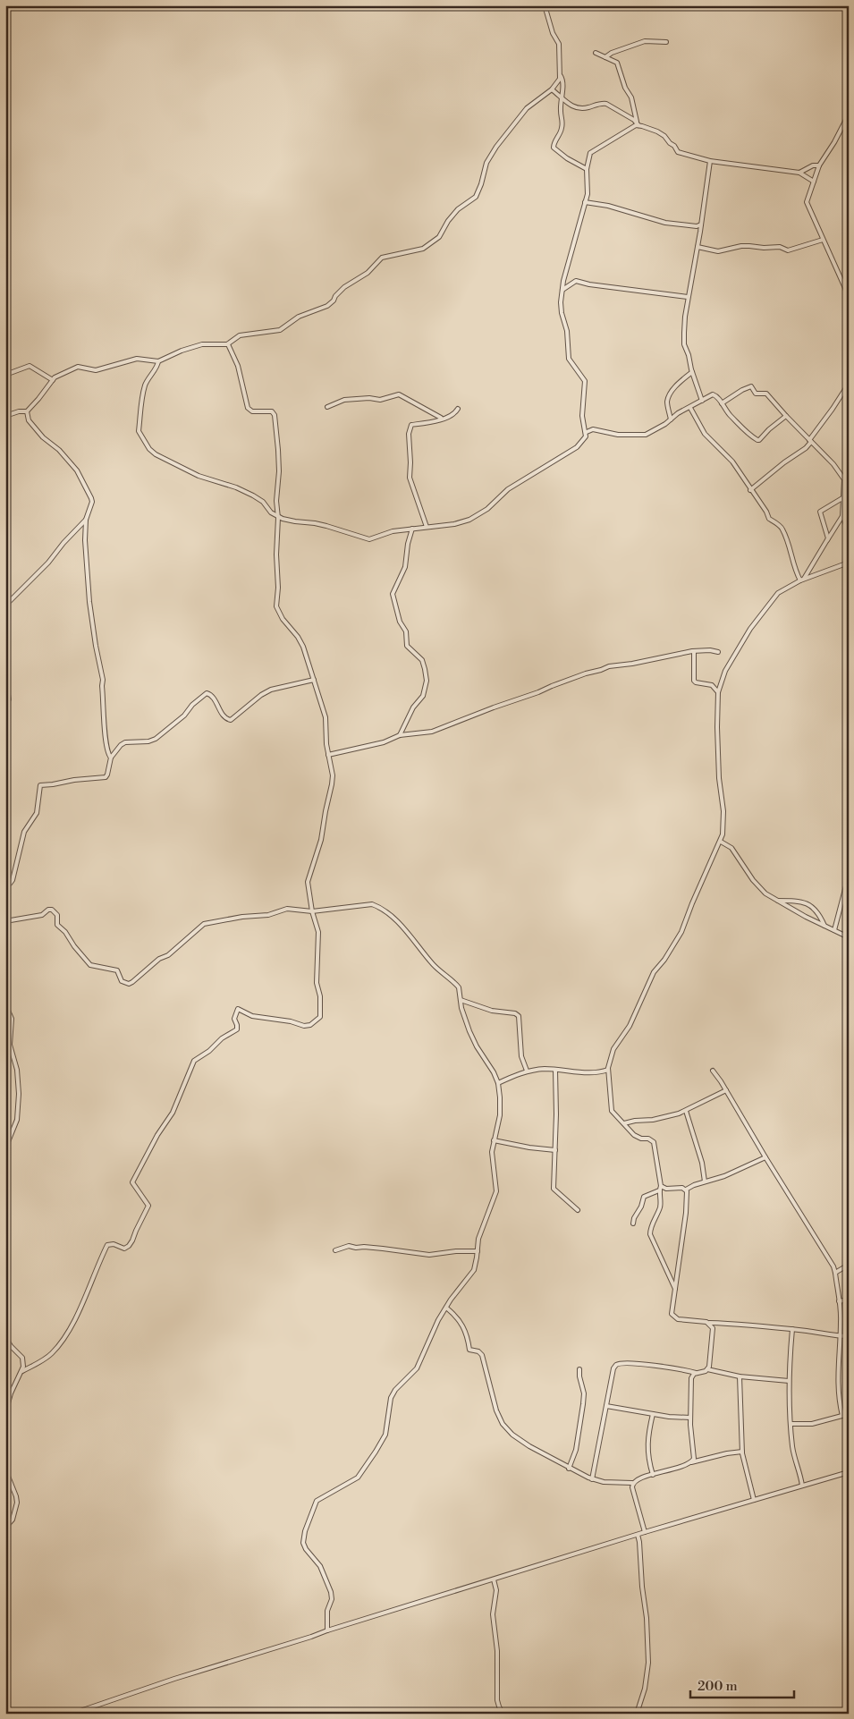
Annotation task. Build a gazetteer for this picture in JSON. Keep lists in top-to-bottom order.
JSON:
{
  "scale_bar": "200 m"
}
